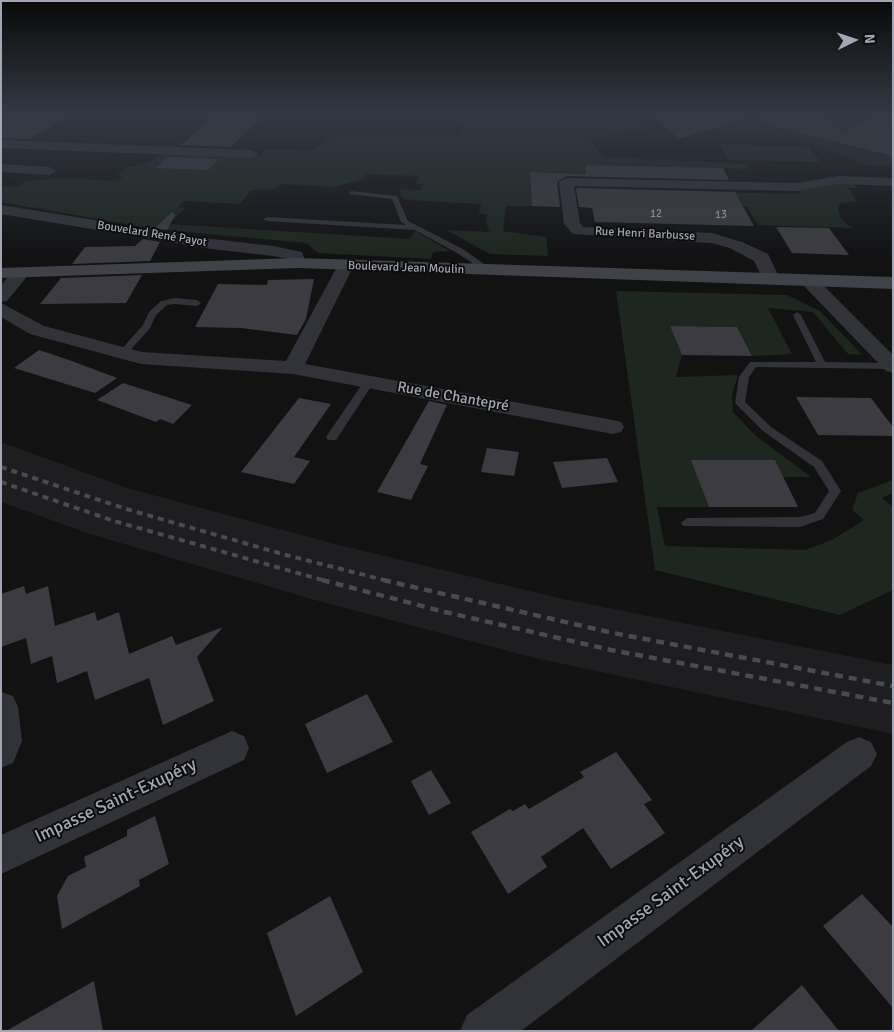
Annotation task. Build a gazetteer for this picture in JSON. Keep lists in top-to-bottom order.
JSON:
{
  "streets": {
    "street": [
      "Bouvelard René Payot",
      "Rue Henri Barbusse",
      "Boulevard Jean Moulin",
      "Rue de Chantepré",
      "Impasse Saint-Exupéry"
    ]
  },
  "crossings": [
    ["Bouvelard René Payot", "Boulevard Jean Moulin"],
    ["Rue Henri Barbusse", "Boulevard Jean Moulin"]
  ],
  "house_numbers": ["12", "13"],
  "north": "right"
}
